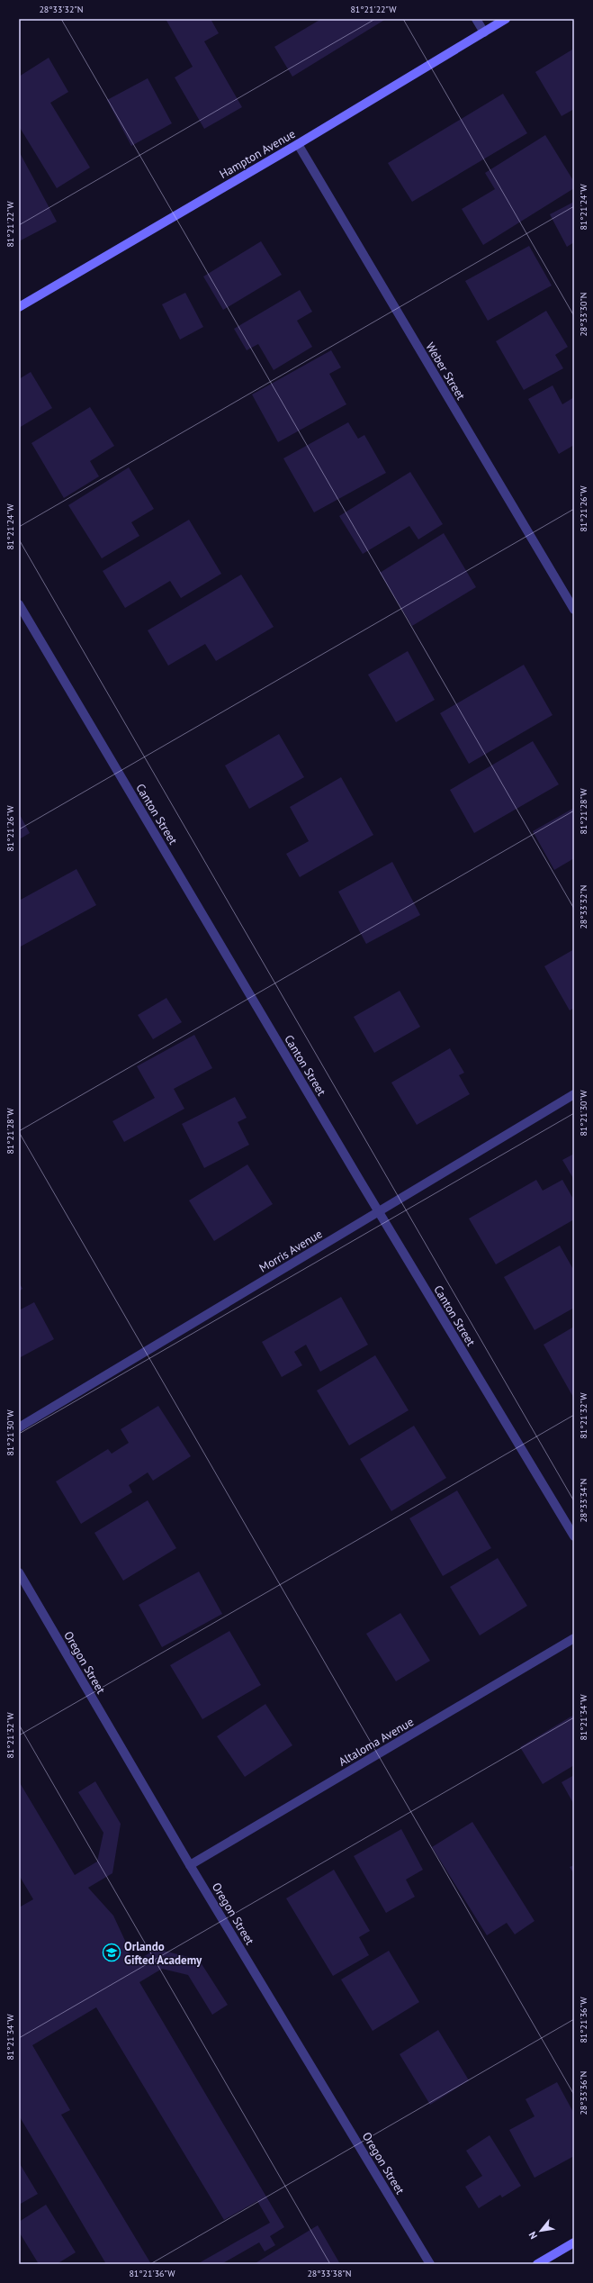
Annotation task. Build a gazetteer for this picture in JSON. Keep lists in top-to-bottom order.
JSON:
{
  "streets": {
    "street": [
      "Hampton Avenue",
      "Weber Street",
      "Canton Street",
      "Morris Avenue",
      "Oregon Street",
      "Altaloma Avenue"
    ]
  },
  "crossings": [
    ["Hampton Avenue", "Weber Street"],
    ["Canton Street", "Morris Avenue"],
    ["Oregon Street", "Altaloma Avenue"]
  ],
  "places": {
    "school or university": ["Orlando Gifted Academy"]
  },
  "north": "bottom left",
  "coordinates": [
    "28°33'32\"N",
    "81°21'22\"W",
    "81°21'24\"W",
    "28°33'30\"N",
    "81°21'26\"W",
    "81°21'28\"W",
    "81°21'30\"W",
    "81°21'32\"W",
    "28°33'34\"N",
    "81°21'34\"W",
    "81°21'36\"W",
    "28°33'36\"N",
    "28°33'38\"N"
  ]
}
